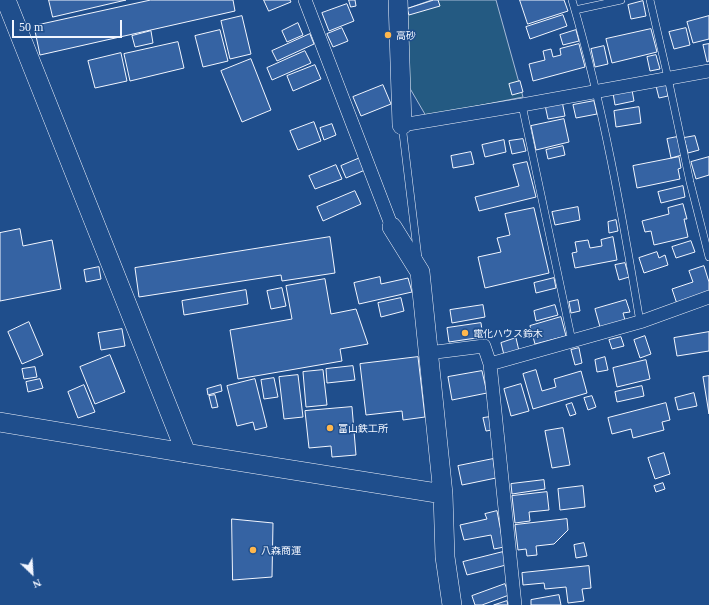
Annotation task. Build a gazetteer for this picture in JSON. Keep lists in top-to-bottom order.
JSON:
{
  "places": [
    "高砂",
    "電化ハウス鈴木",
    "富山鉄工所",
    "八森商運"
  ],
  "scale_bar": "50 m",
  "north": "bottom right"
}
